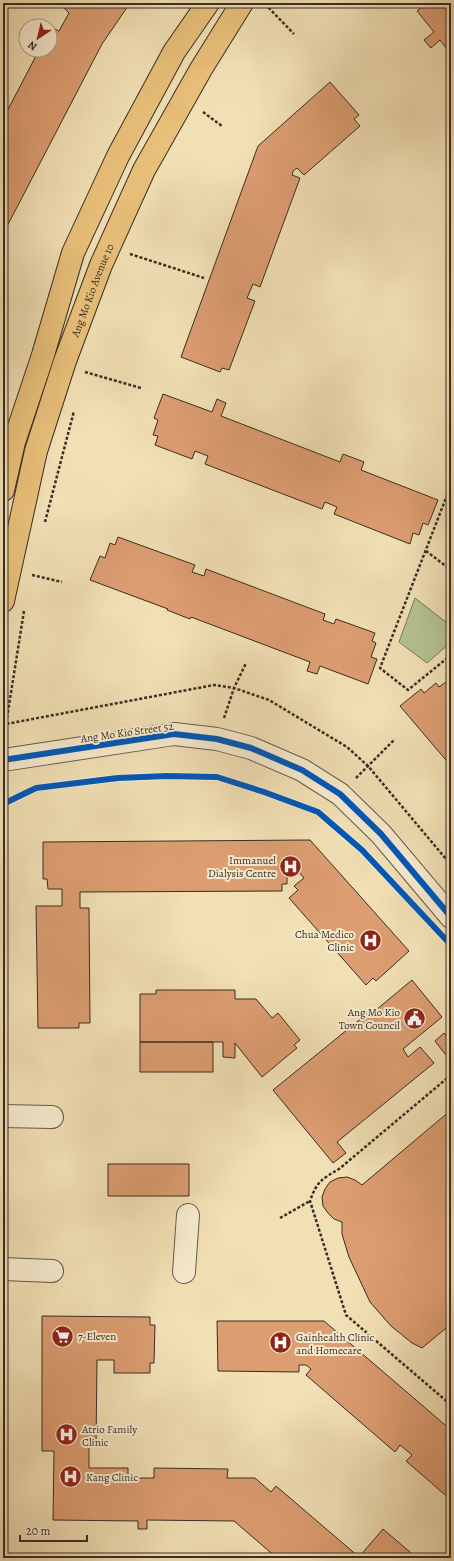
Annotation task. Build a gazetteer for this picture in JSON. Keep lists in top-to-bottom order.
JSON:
{
  "streets": {
    "main road": ["Ang Mo Kio Avenue 10"],
    "street": ["Ang Mo Kio Street 52"]
  },
  "places": {
    "hospital": [
      "Immanuel Dialysis Centre",
      "Chua Medico Clinic",
      "Gainhealth Clinic and Homecare",
      "Atrio Family Clinic",
      "Kang Clinic"
    ],
    "public building": ["Ang Mo Kio Town Council"],
    "supermarket": ["7-Eleven"]
  },
  "scale_bar": "20 m",
  "north": "bottom left"
}
